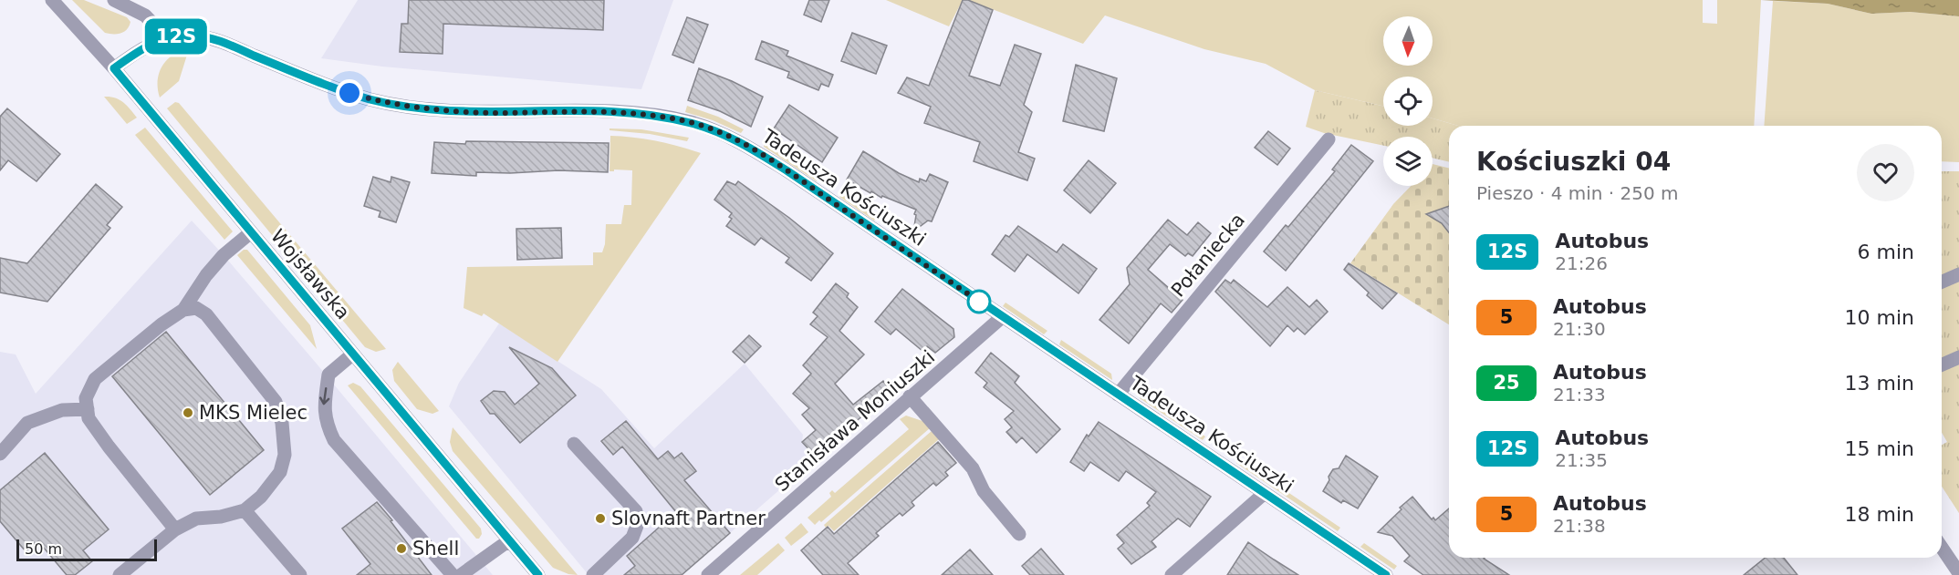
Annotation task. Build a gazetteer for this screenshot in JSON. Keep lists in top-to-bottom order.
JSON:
{
  "streets": {
    "street": [
      "Tadeusza Kościuszki",
      "Połaniecka",
      "Wojsławska",
      "Stanisława Moniuszki"
    ]
  },
  "crossings": [
    ["Tadeusza Kościuszki", "Połaniecka"],
    ["Tadeusza Kościuszki", "Wojsławska"],
    ["Tadeusza Kościuszki", "Stanisława Moniuszki"]
  ],
  "places": ["MKS Mielec", "Slovnaft Partner", "Shell"],
  "lines": ["bus line 12S"],
  "scale_bar": "50 m",
  "north": "bottom",
  "page": {
    "on_map": "12S",
    "heading": ["Kościuszki 04", "Pieszo · 4 min · 250 m"],
    "list": [
      {
        "mark": "12S",
        "name": "Autobus",
        "note": "21:26",
        "value": "6 min"
      },
      {
        "mark": "5",
        "name": "Autobus",
        "note": "21:30",
        "value": "10 min"
      },
      {
        "mark": "25",
        "name": "Autobus",
        "note": "21:33",
        "value": "13 min"
      },
      {
        "mark": "12S",
        "name": "Autobus",
        "note": "21:35",
        "value": "15 min"
      },
      {
        "mark": "5",
        "name": "Autobus",
        "note": "21:38",
        "value": "18 min"
      }
    ],
    "scale": "50 m"
  }
}
